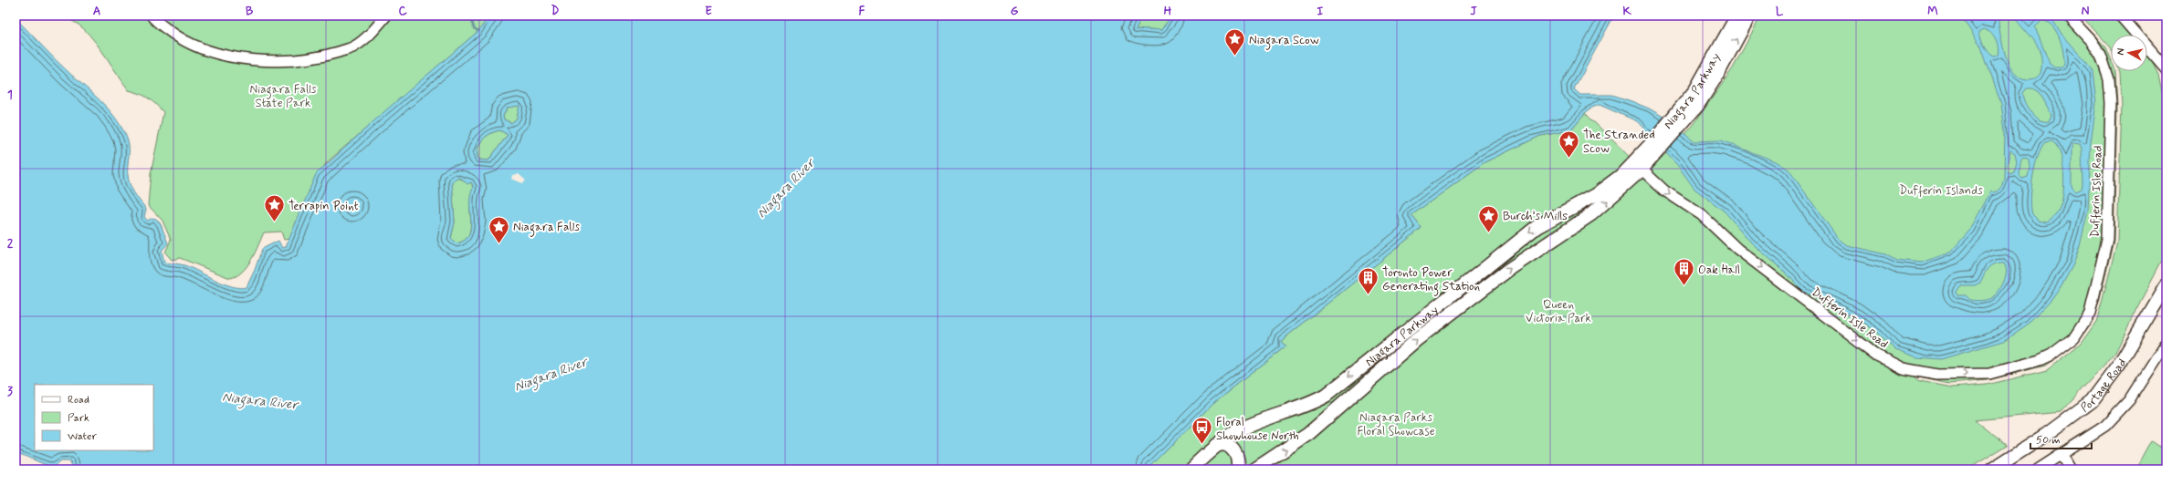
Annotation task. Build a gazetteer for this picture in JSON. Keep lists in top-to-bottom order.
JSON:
{
  "streets": {
    "main road": ["Niagara Parkway", "Portage Road"],
    "street": ["Dufferin Isle Road"]
  },
  "crossings": [
    ["Niagara Parkway", "Dufferin Isle Road"]
  ],
  "water": ["Niagara River"],
  "parks": [
    "Niagara Falls State Park",
    "Dufferin Islands",
    "Queen Victoria Park",
    "Niagara Parks Floral Showcase"
  ],
  "places": {
    "place": [
      "Niagara Scow",
      "The Stranded Scow",
      "Terrapin Point",
      "Burch’s Mills",
      "Niagara Falls"
    ],
    "building": ["Oak Hall", "Toronto Power Generating Station"],
    "bus stop": ["Floral Showhouse North"]
  },
  "legend": ["Road", "Park", "Water"],
  "scale_bar": "50 m",
  "north": "left",
  "grid": {
    "columns": [
      "A",
      "B",
      "C",
      "D",
      "E",
      "F",
      "G",
      "H",
      "I",
      "J",
      "K",
      "L",
      "M",
      "N"
    ],
    "rows": ["1", "2", "3"]
  }
}
